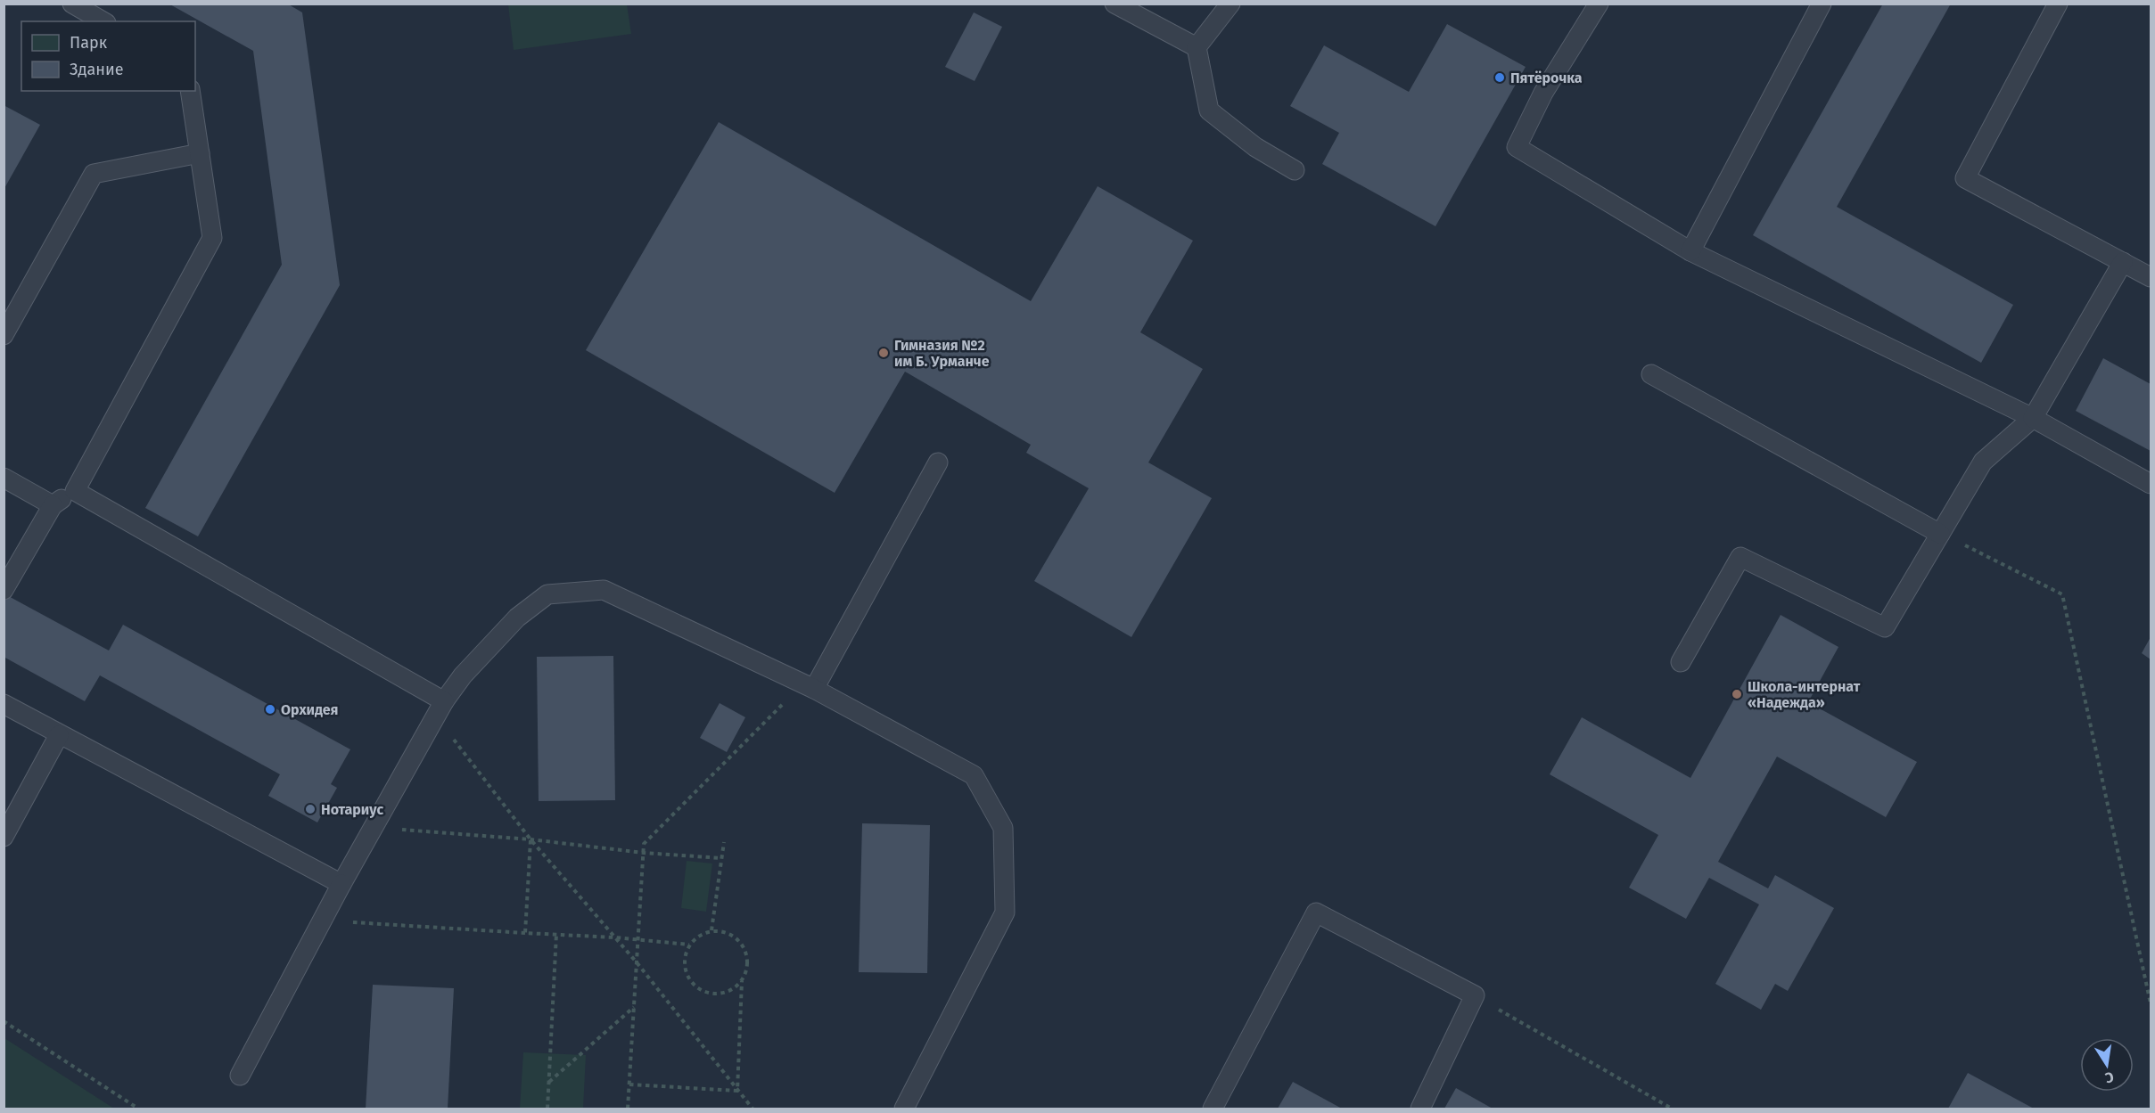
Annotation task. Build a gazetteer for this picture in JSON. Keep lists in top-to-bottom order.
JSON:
{
  "places": [
    "Пятёрочка",
    "Гимназия №2 им Б. Урманче",
    "Школа-интернат «Надежда»",
    "Орхидея",
    "Нотариус"
  ],
  "legend": ["Парк", "Здание"],
  "north": "bottom"
}
